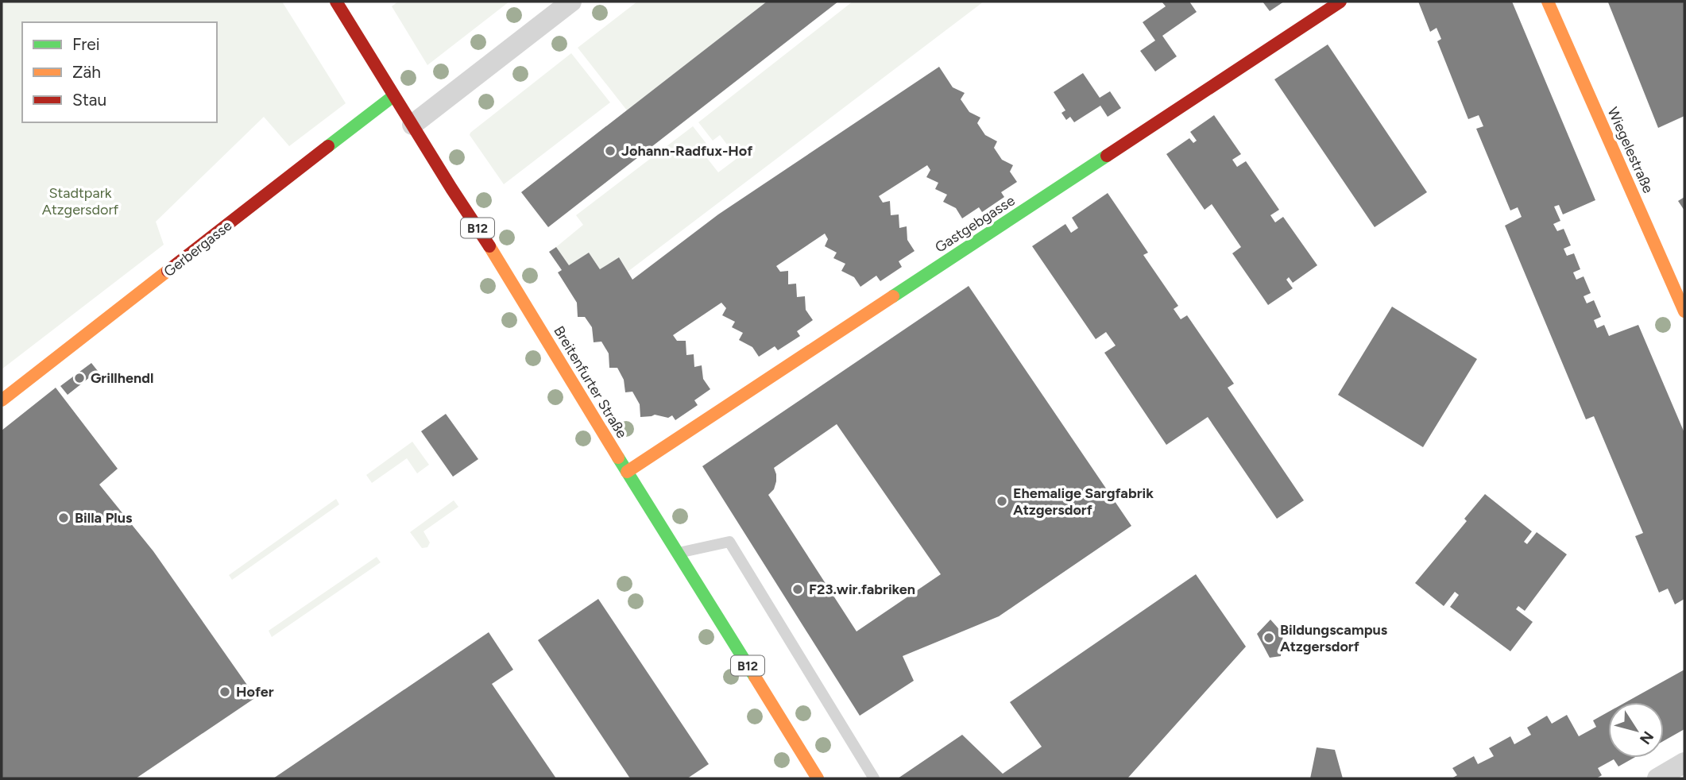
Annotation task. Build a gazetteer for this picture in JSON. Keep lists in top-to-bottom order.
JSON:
{
  "streets": {
    "street": [
      "Wiegelestraße",
      "Gastgebgasse",
      "B12",
      "Gerbergasse",
      "Breitenfurter Straße"
    ]
  },
  "crossings": [
    ["Gastgebgasse", "Breitenfurter Straße"],
    ["Gerbergasse", "Breitenfurter Straße"]
  ],
  "parks": ["Stadtpark Atzgersdorf"],
  "places": [
    "Johann-Radfux-Hof",
    "Grillhendl",
    "Ehemalige Sargfabrik Atzgersdorf",
    "Billa Plus",
    "F23.wir.fabriken",
    "Bildungscampus Atzgersdorf",
    "Hofer"
  ],
  "legend": ["Frei", "Zäh", "Stau"],
  "north": "bottom right"
}
